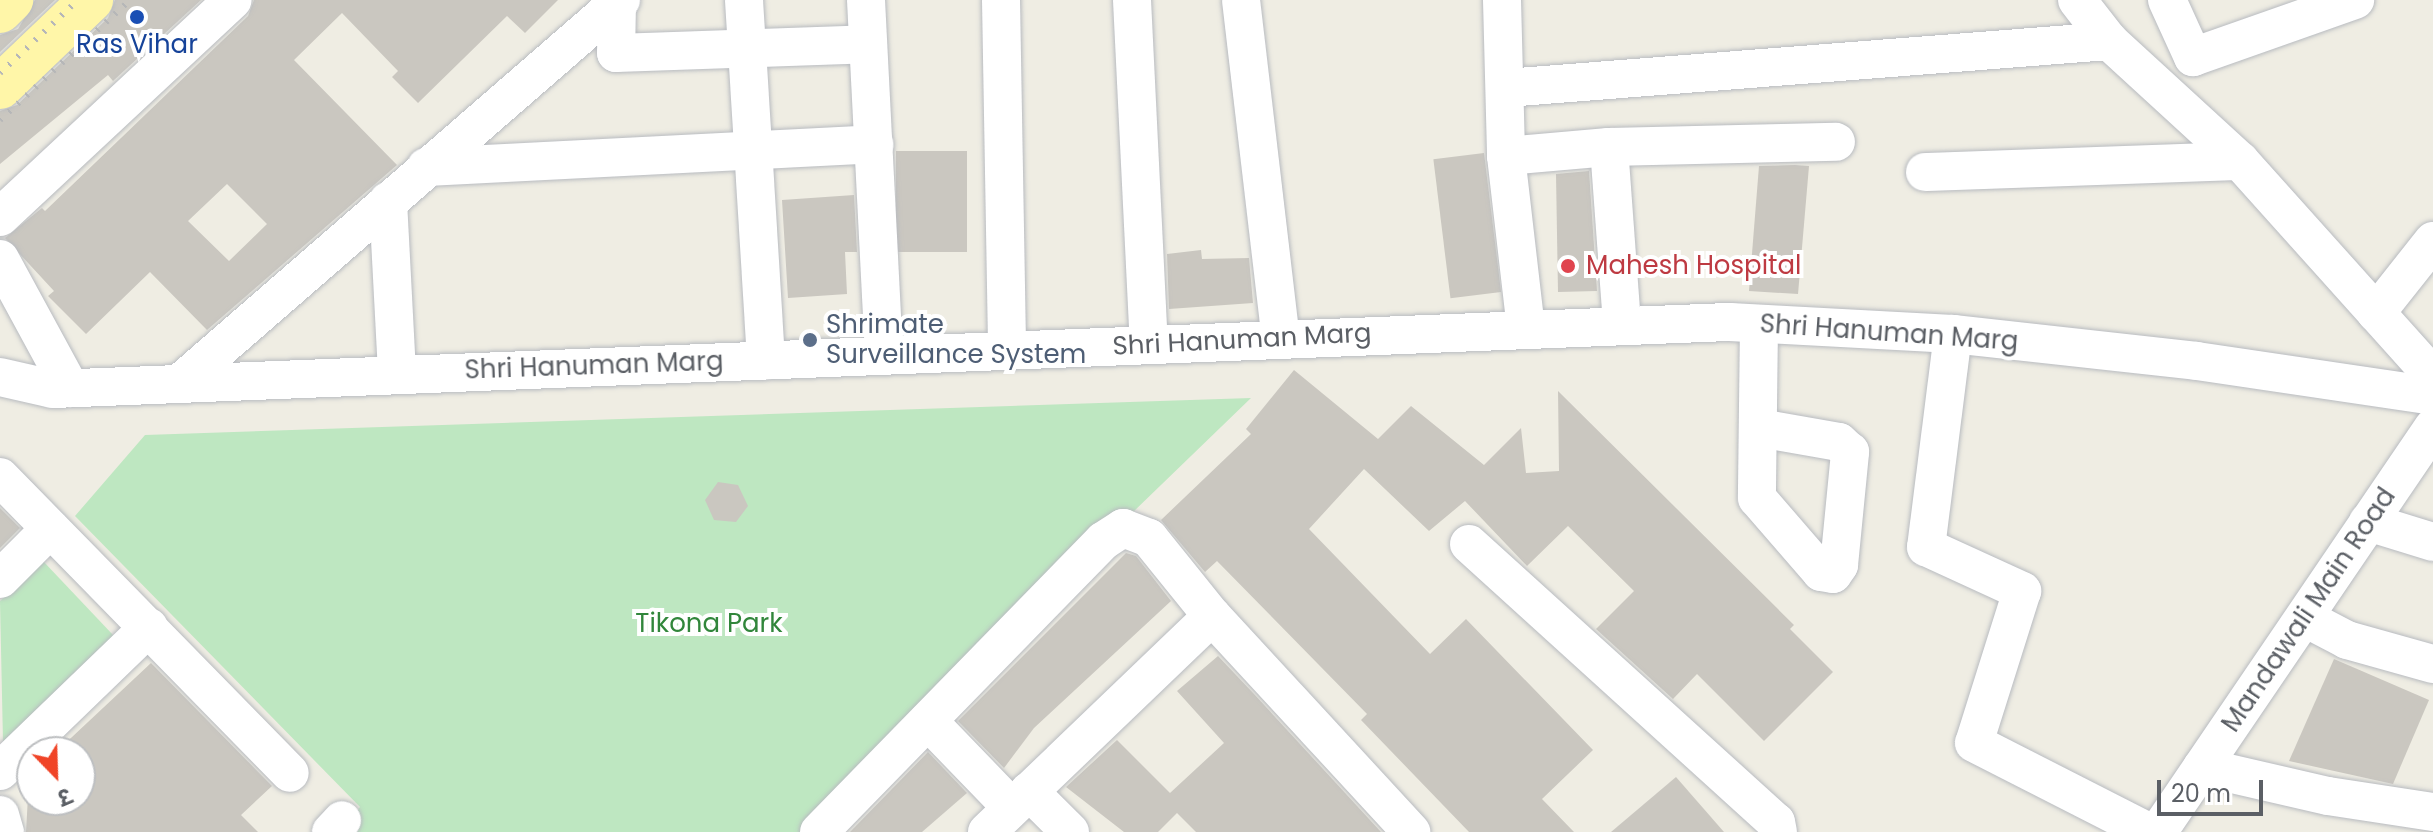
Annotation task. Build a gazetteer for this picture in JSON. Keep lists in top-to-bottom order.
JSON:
{
  "streets": {
    "street": ["Shri Hanuman Marg", "Mandawali Main Road"]
  },
  "parks": ["Tikona Park"],
  "places": ["Ras Vihar", "Mahesh Hospital", "Shrimate Surveillance System"],
  "scale_bar": "20 m",
  "north": "bottom right"
}
